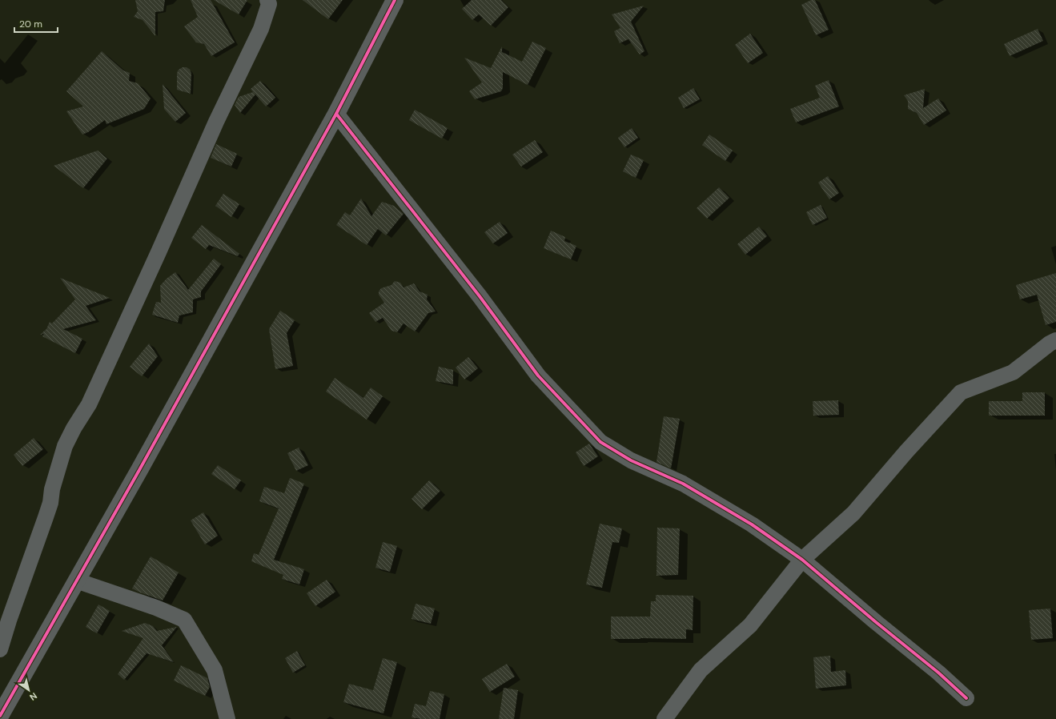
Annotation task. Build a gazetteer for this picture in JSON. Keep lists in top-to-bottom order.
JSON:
{
  "scale_bar": "20 m",
  "north": "bottom right"
}
